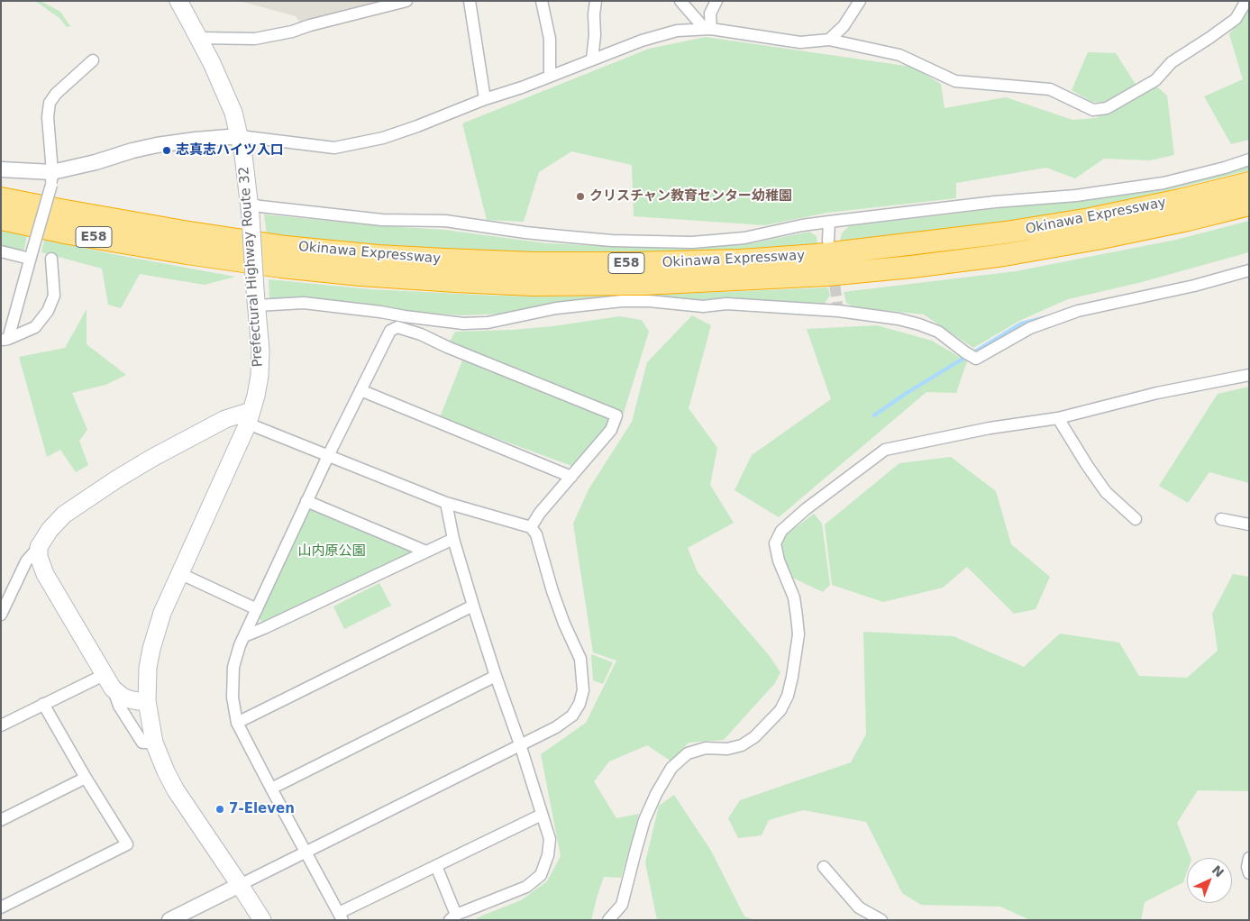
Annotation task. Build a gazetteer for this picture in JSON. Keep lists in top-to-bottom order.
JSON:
{
  "streets": {
    "highway": ["Okinawa Expressway", "E58"],
    "main road": ["Prefectural Highway Route 32"]
  },
  "parks": ["山内原公園"],
  "places": ["志真志ハイツ入口", "クリスチャン教育センター幼稚園", "7-Eleven"],
  "north": "top right"
}
